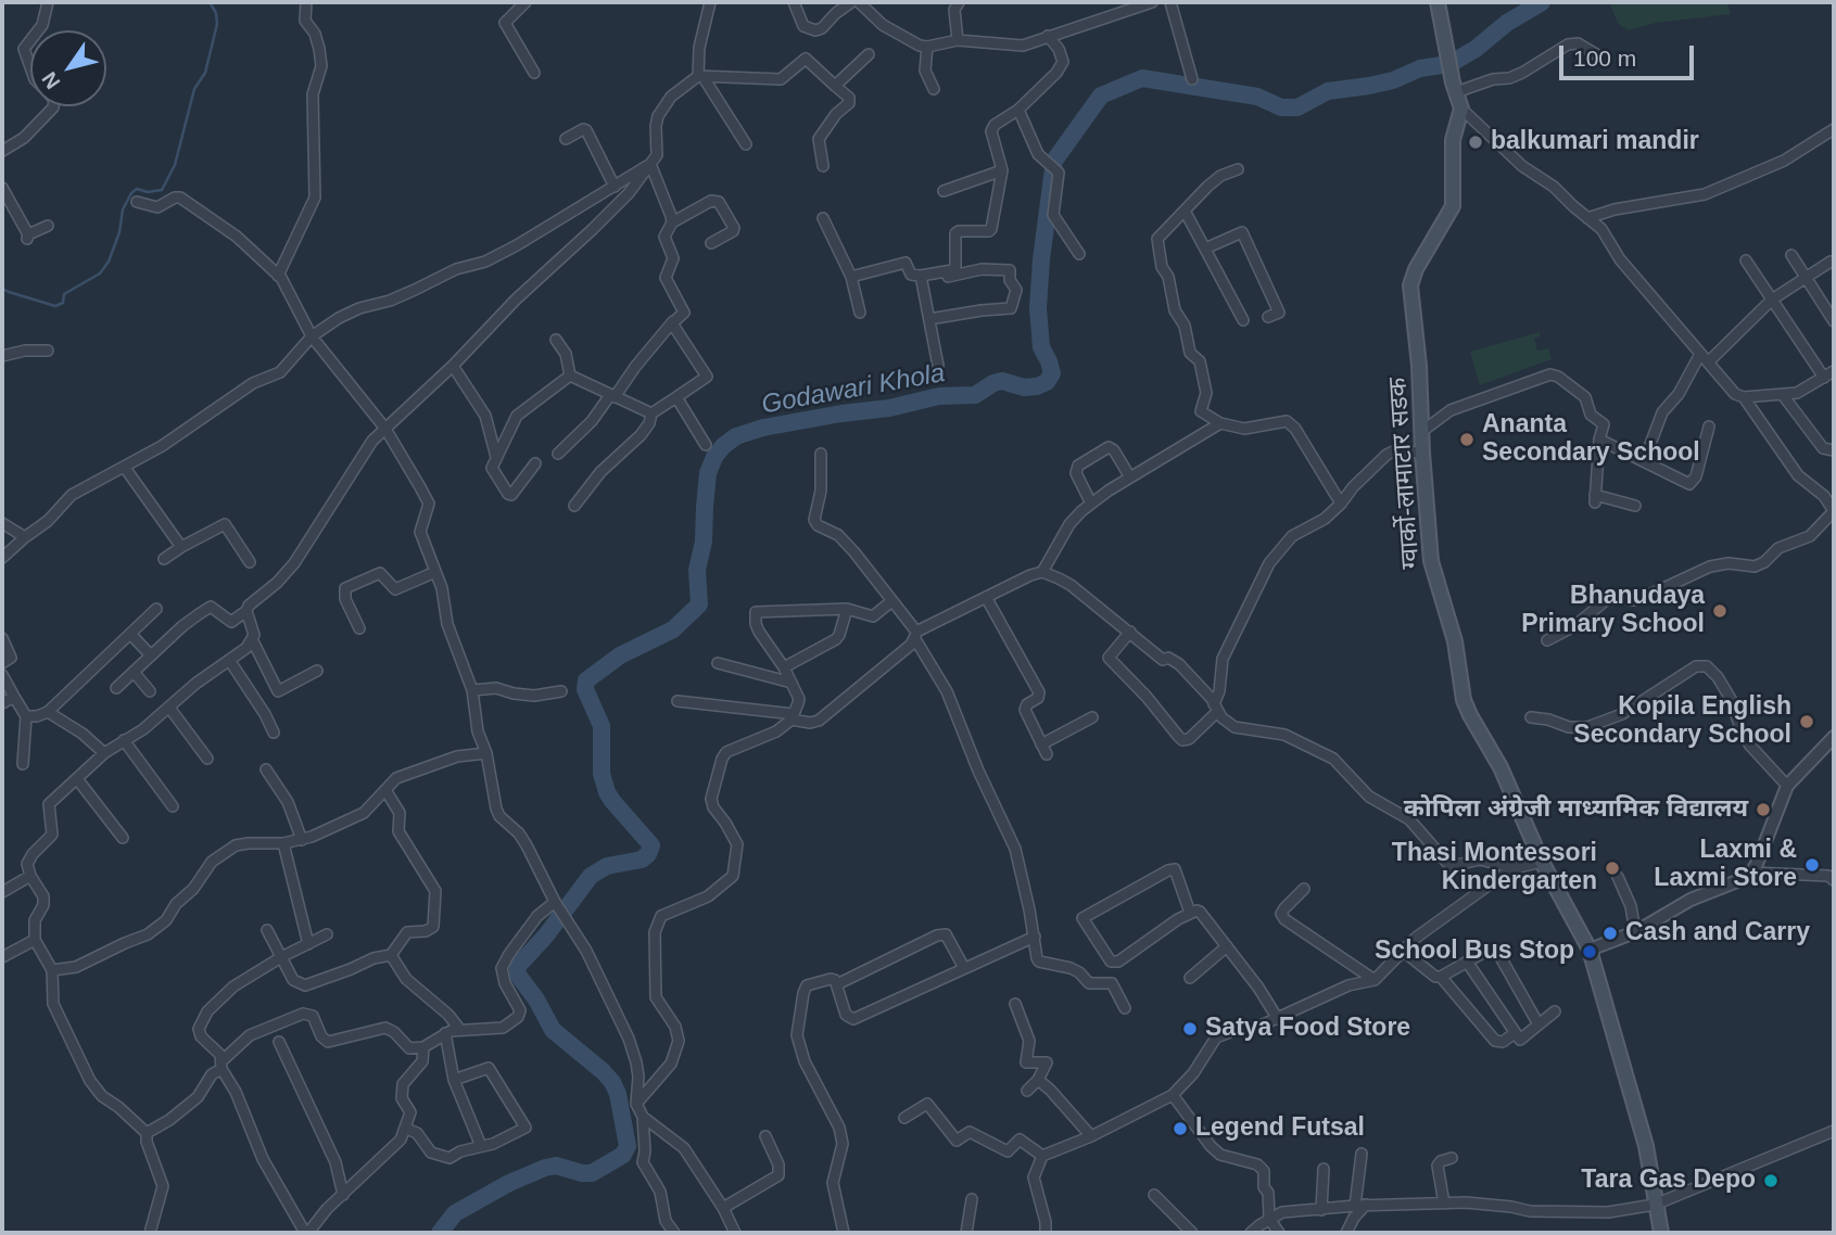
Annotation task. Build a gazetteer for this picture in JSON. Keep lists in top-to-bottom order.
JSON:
{
  "streets": {
    "main road": ["ग्वार्को-लामाटार सडक"]
  },
  "water": ["Godawari Khola"],
  "places": [
    "balkumari mandir",
    "Ananta Secondary School",
    "Bhanudaya Primary School",
    "Kopila English Secondary School",
    "कोपिला अंग्रेजी माध्यामिक विद्यालय",
    "Laxmi & Laxmi Store",
    "Thasi Montessori Kindergarten",
    "Cash and Carry",
    "School Bus Stop",
    "Satya Food Store",
    "Legend Futsal",
    "Tara Gas Depo"
  ],
  "scale_bar": "100 m",
  "north": "bottom left"
}
